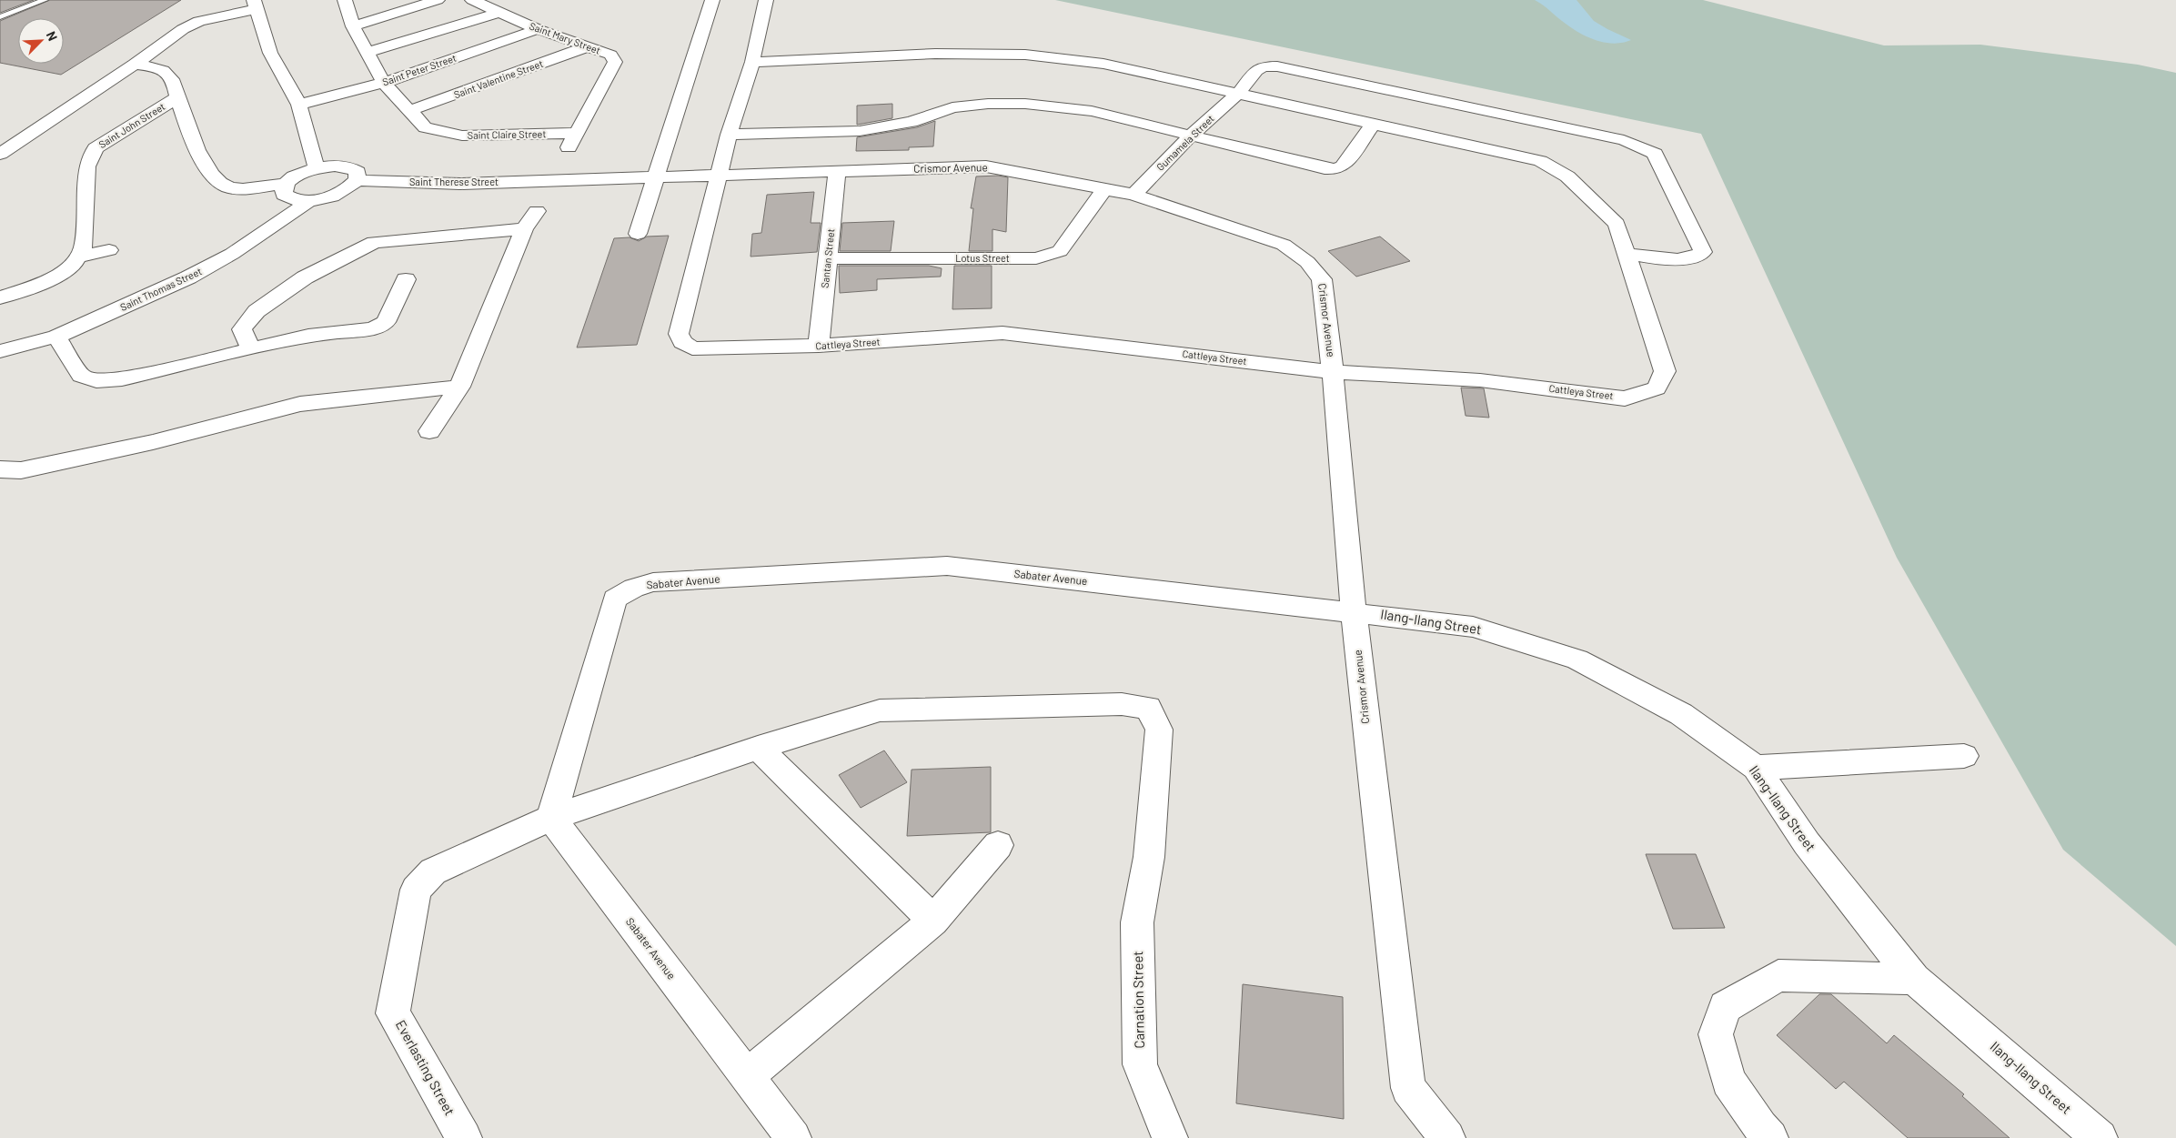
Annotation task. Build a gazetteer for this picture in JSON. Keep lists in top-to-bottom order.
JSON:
{
  "streets": {
    "street": [
      "Saint Mary Street",
      "Saint Peter Street",
      "Saint Valentine Street",
      "Saint John Street",
      "Saint Claire Street",
      "Gumamela Street",
      "Crismor Avenue",
      "Saint Therese Street",
      "Santan Street",
      "Lotus Street",
      "Saint Thomas Street",
      "Cattleya Street",
      "Sabater Avenue",
      "Ilang-Ilang Street",
      "Carnation Street",
      "Everlasting Street"
    ]
  },
  "crossings": [
    ["Saint Mary Street", "Saint Peter Street"],
    ["Saint Mary Street", "Saint Valentine Street"],
    ["Saint Mary Street", "Saint Claire Street"],
    ["Saint Peter Street", "Saint Claire Street"],
    ["Saint Valentine Street", "Saint Claire Street"],
    ["Gumamela Street", "Crismor Avenue"],
    ["Gumamela Street", "Cattleya Street"],
    ["Crismor Avenue", "Saint Therese Street"],
    ["Crismor Avenue", "Santan Street"],
    ["Crismor Avenue", "Lotus Street"],
    ["Crismor Avenue", "Cattleya Street"],
    ["Crismor Avenue", "Sabater Avenue"],
    ["Crismor Avenue", "Ilang-Ilang Street"],
    ["Santan Street", "Lotus Street"],
    ["Santan Street", "Cattleya Street"],
    ["Sabater Avenue", "Ilang-Ilang Street"],
    ["Sabater Avenue", "Everlasting Street"]
  ],
  "north": "top right"
}
